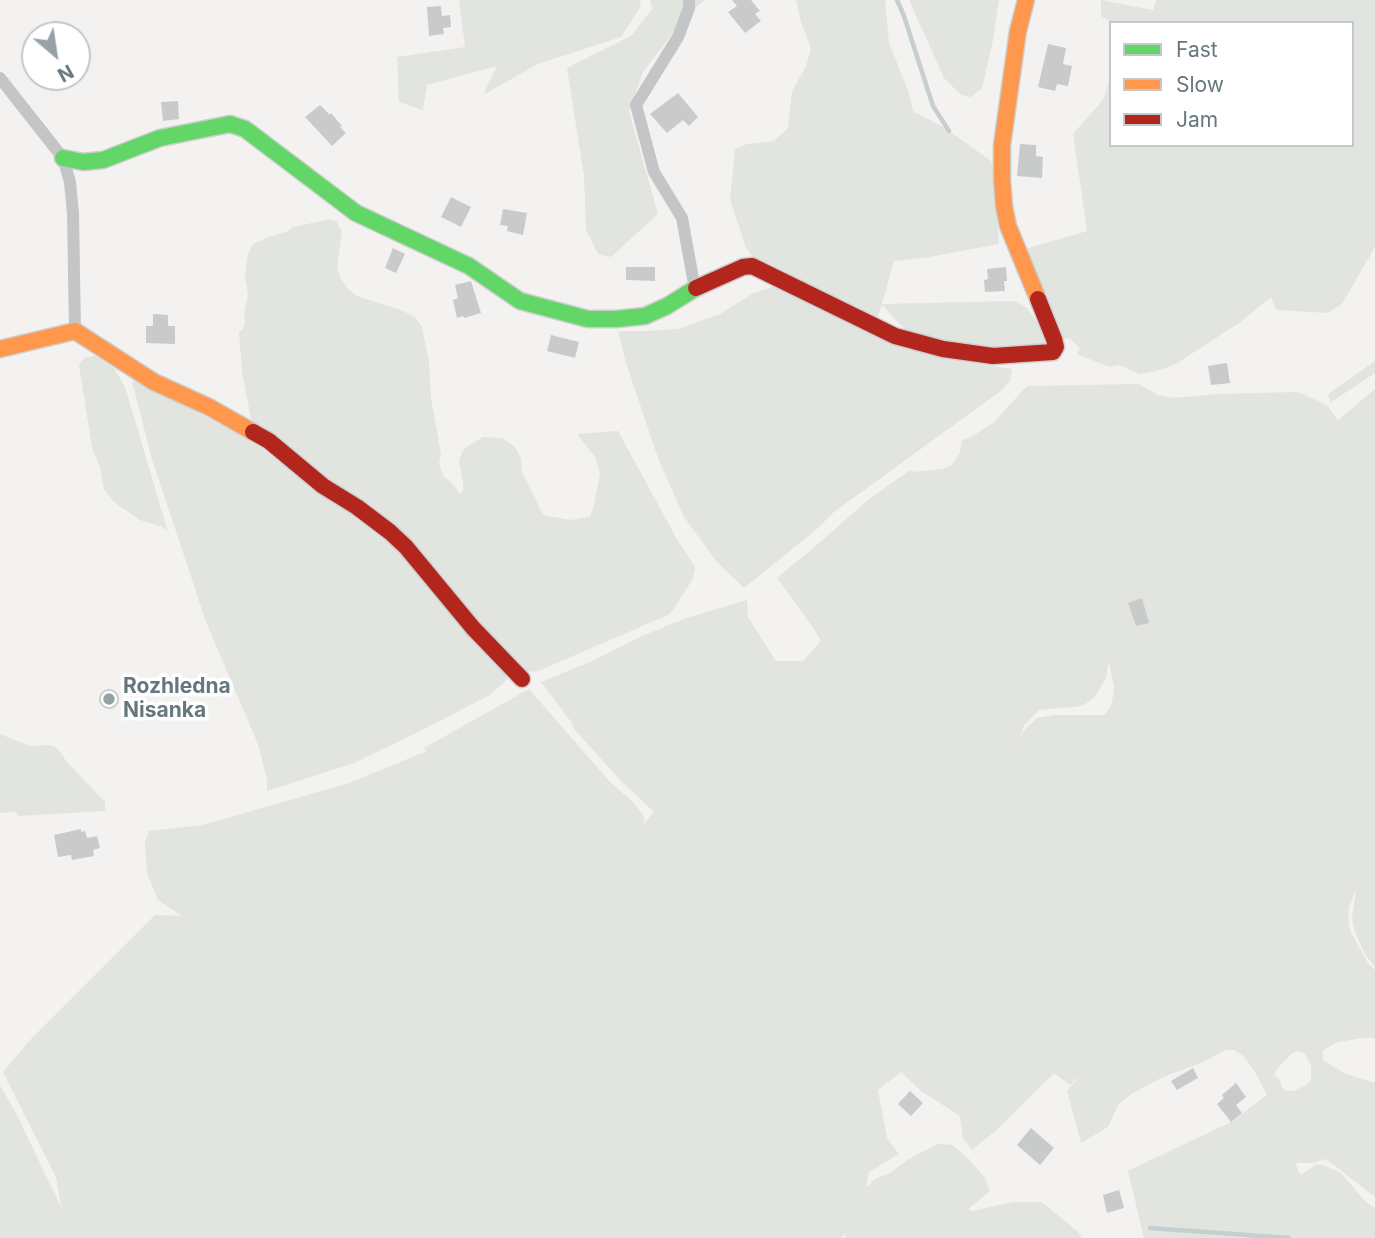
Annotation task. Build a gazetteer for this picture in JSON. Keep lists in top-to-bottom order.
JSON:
{
  "places": ["Rozhledna Nisanka"],
  "legend": ["Fast", "Slow", "Jam"],
  "north": "bottom right"
}
